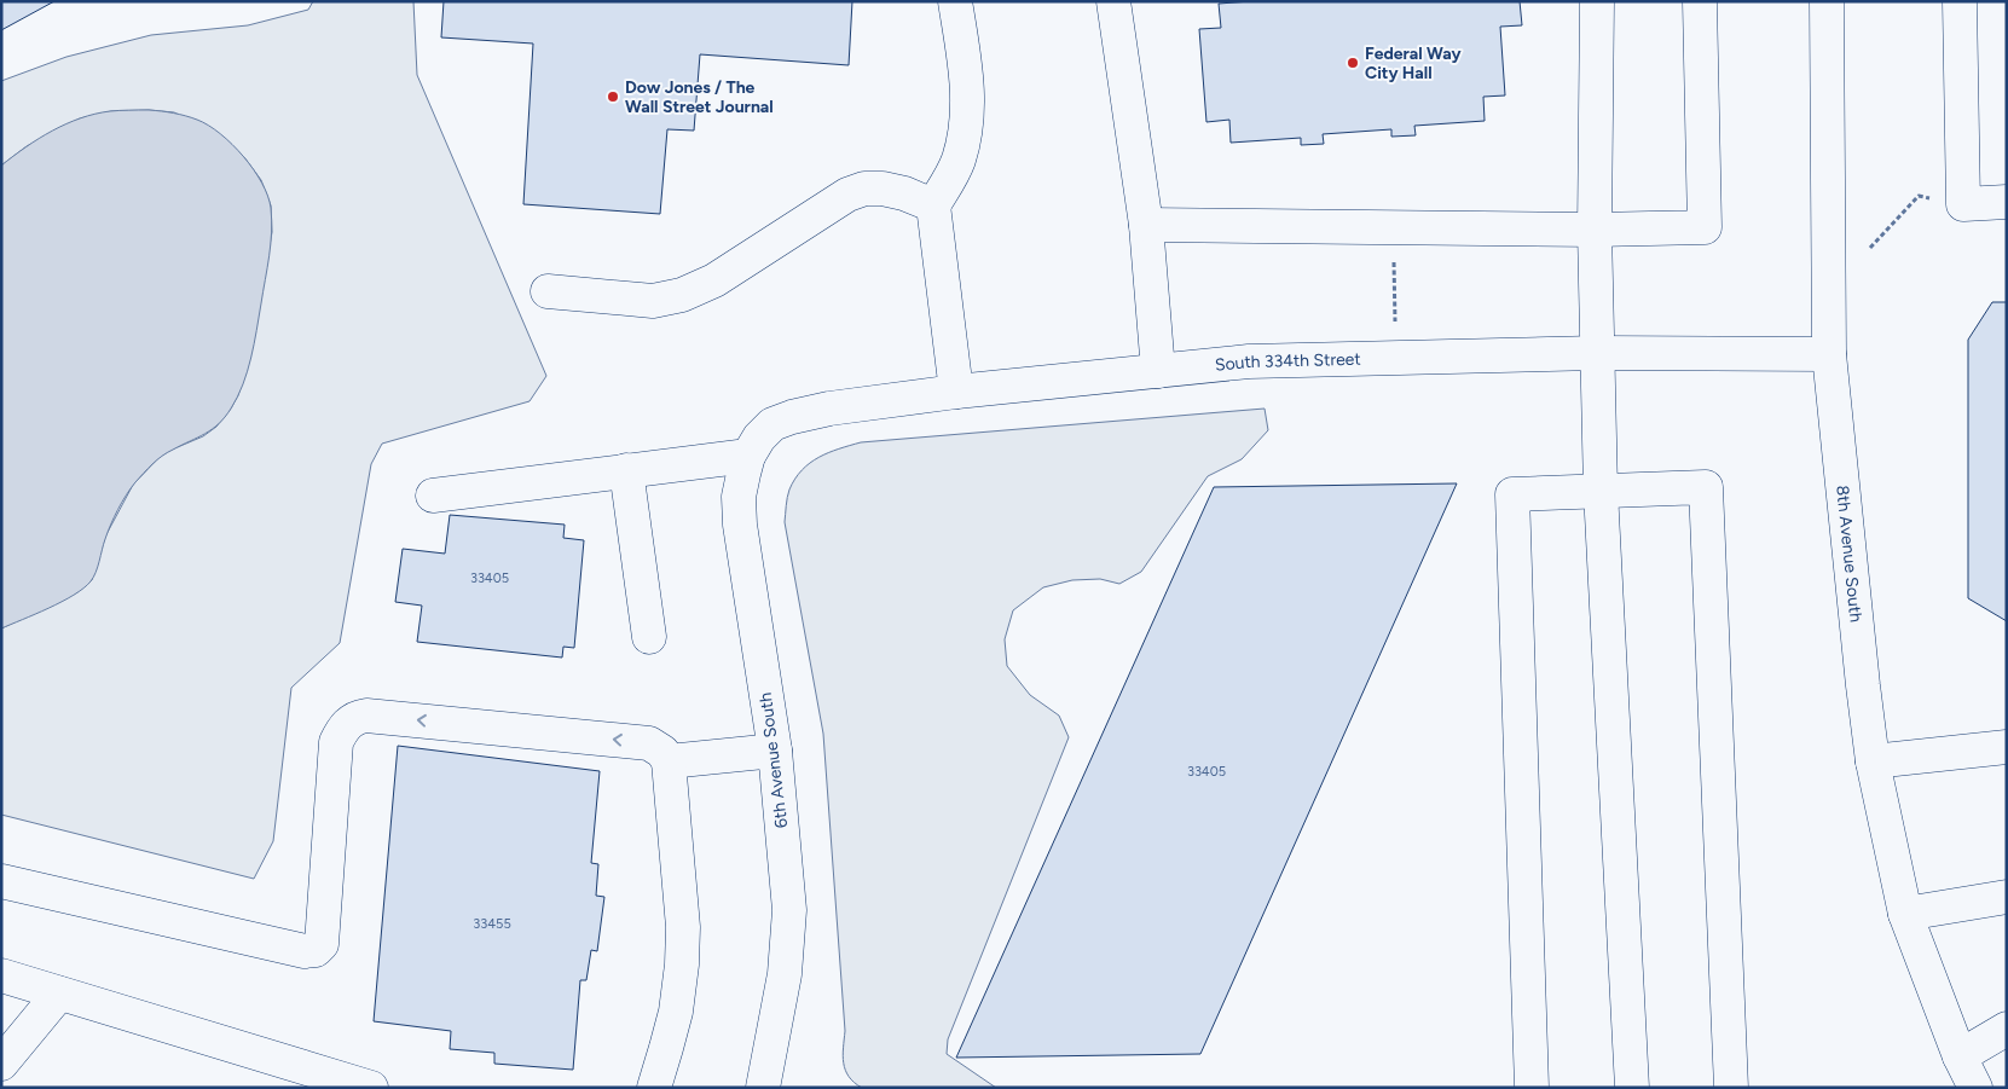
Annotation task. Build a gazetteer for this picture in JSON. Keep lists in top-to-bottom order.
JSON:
{
  "streets": {
    "street": ["South 334th Street", "8th Avenue South", "6th Avenue South"]
  },
  "crossings": [
    ["South 334th Street", "8th Avenue South"],
    ["South 334th Street", "6th Avenue South"]
  ],
  "places": ["Federal Way City Hall", "Dow Jones / The Wall Street Journal"],
  "house_numbers": ["33405", "33405", "33455"]
}
